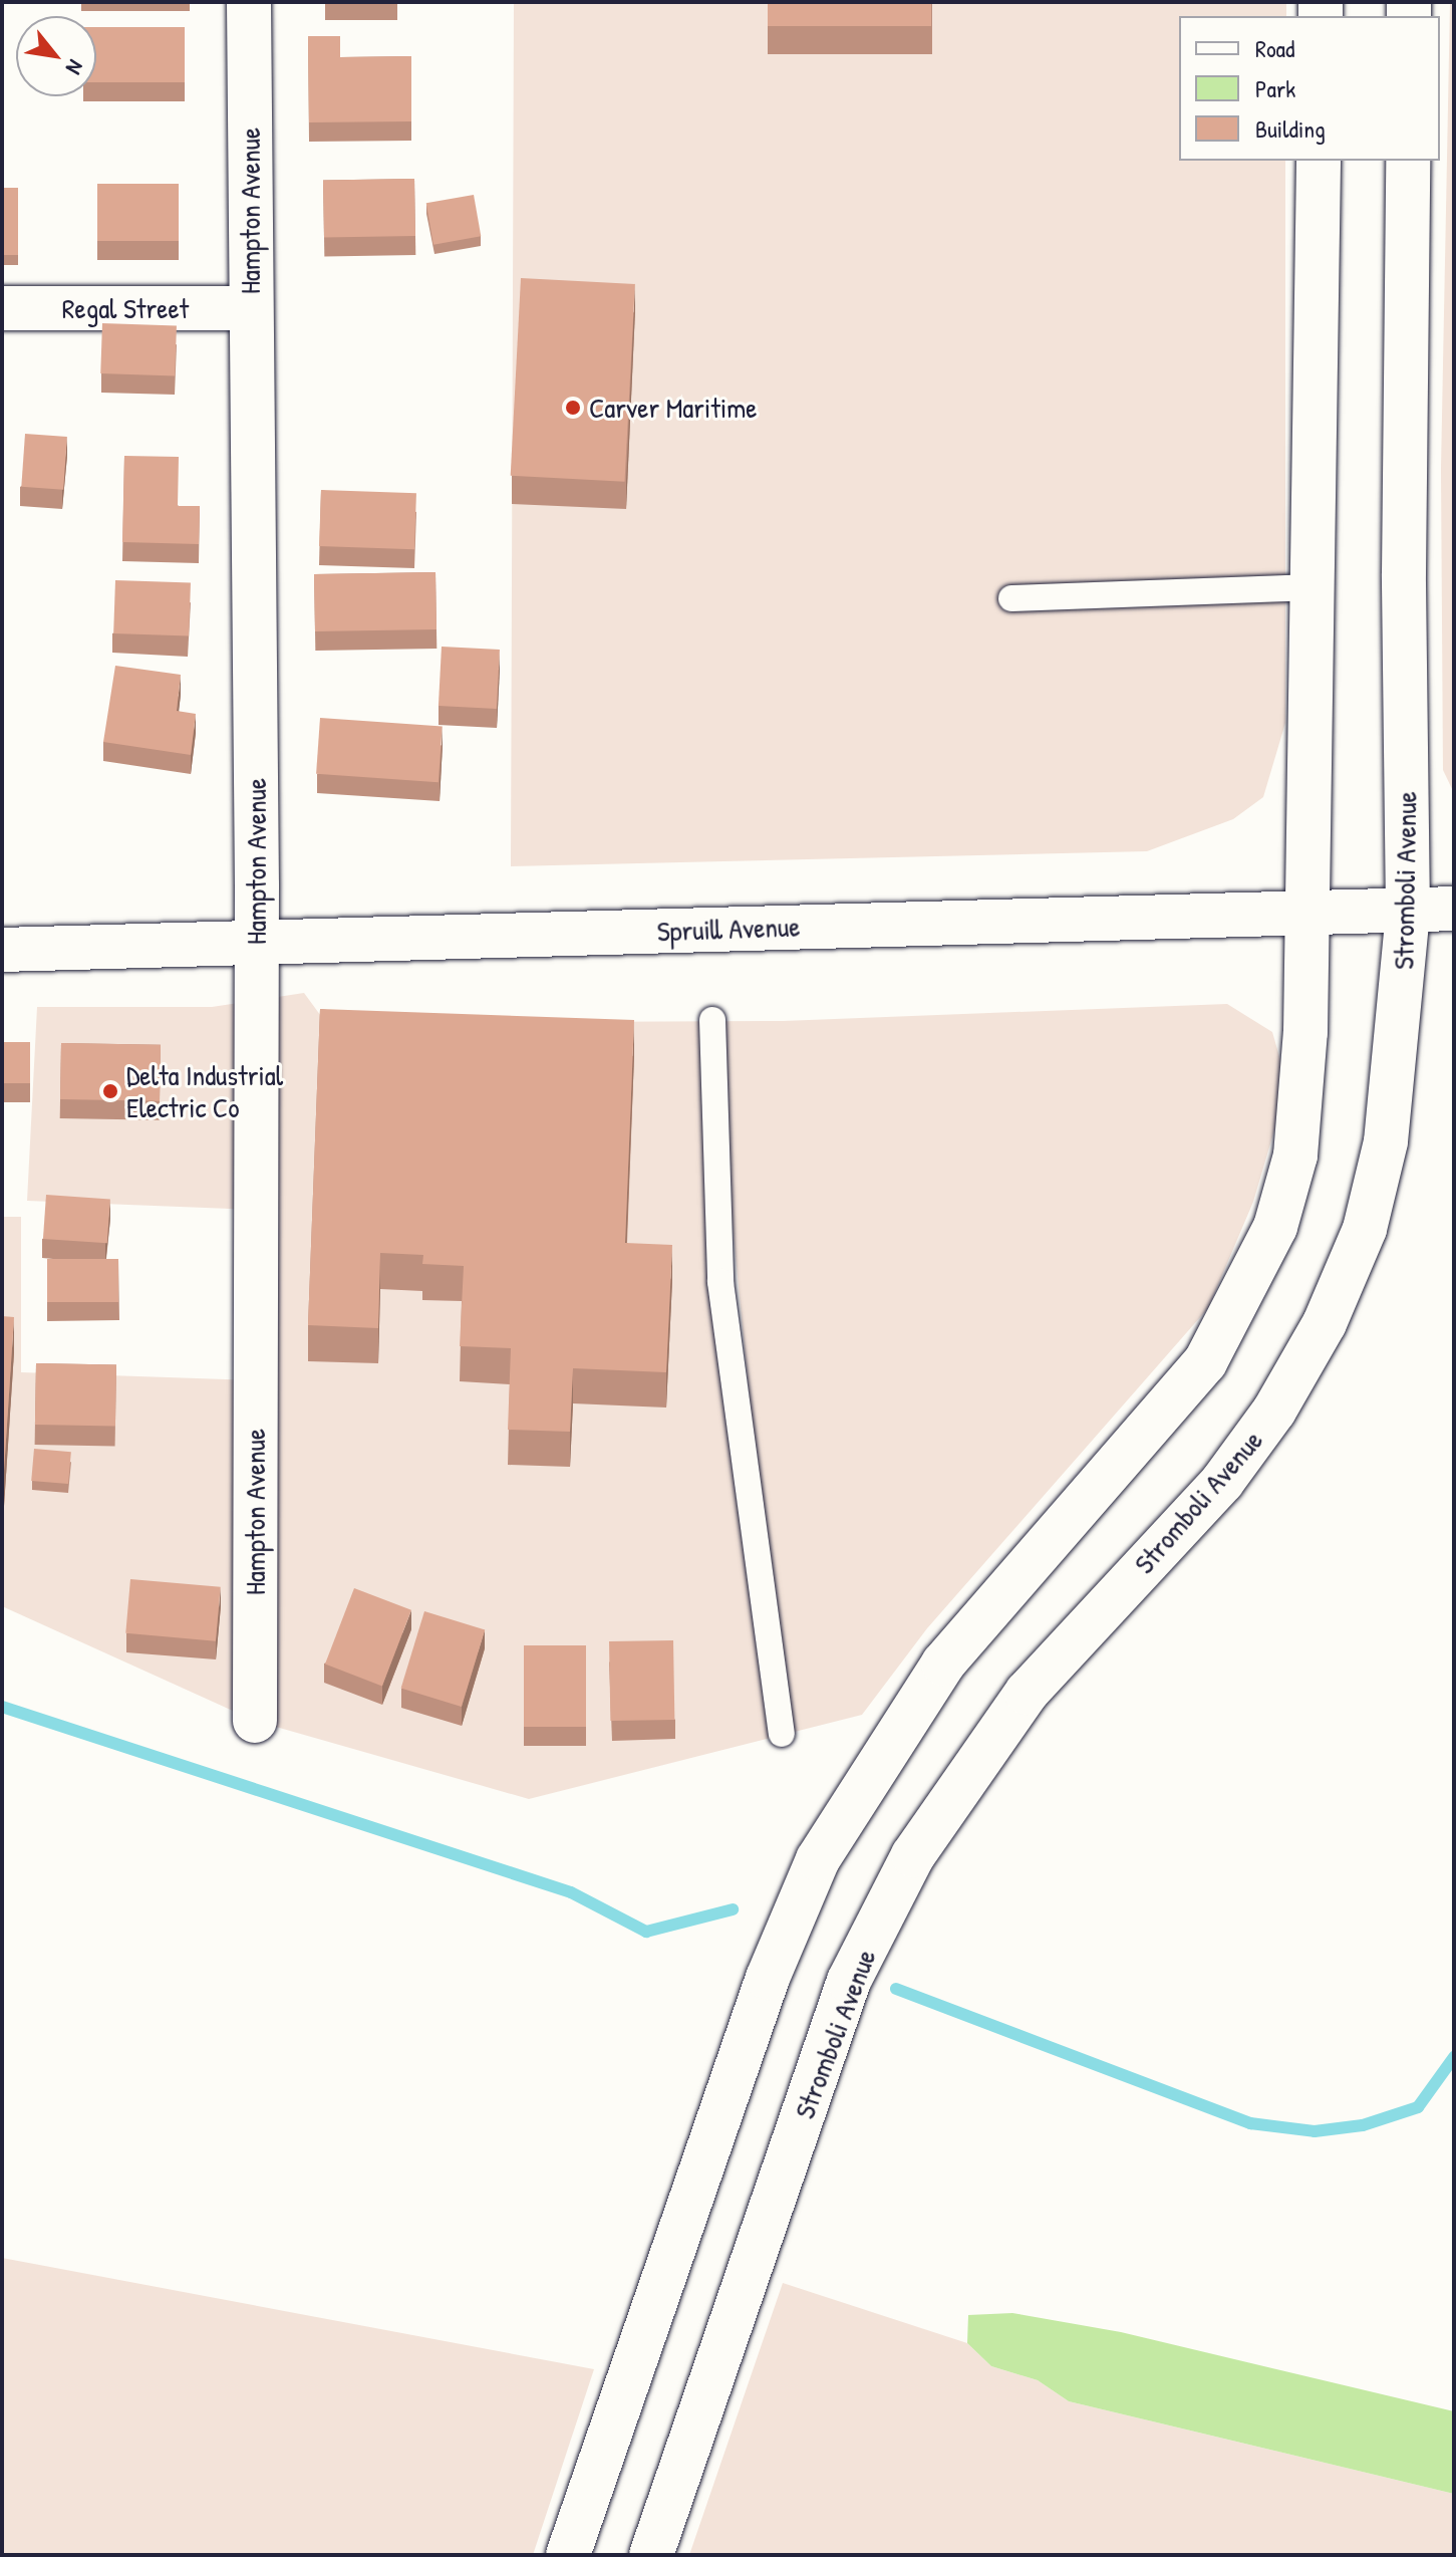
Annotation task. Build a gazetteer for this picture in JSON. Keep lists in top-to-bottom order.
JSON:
{
  "streets": {
    "street": [
      "Hampton Avenue",
      "Regal Street",
      "Stromboli Avenue",
      "Spruill Avenue"
    ]
  },
  "crossings": [
    ["Hampton Avenue", "Regal Street"],
    ["Hampton Avenue", "Spruill Avenue"],
    ["Stromboli Avenue", "Spruill Avenue"]
  ],
  "places": ["Carver Maritime", "Delta Industrial Electric Co"],
  "legend": ["Road", "Park", "Building"],
  "north": "bottom right"
}
